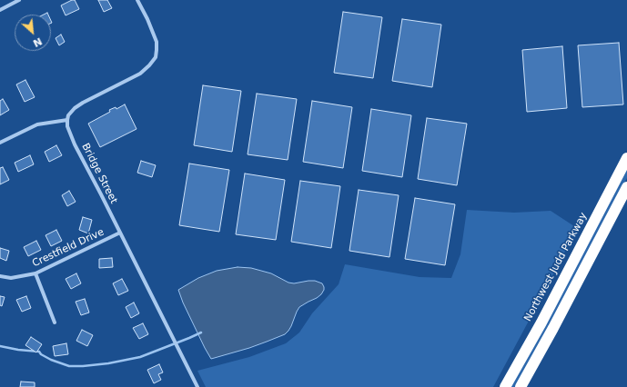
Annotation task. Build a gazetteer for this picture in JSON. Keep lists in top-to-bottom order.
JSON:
{
  "streets": {
    "highway": ["Northwest Judd Parkway"],
    "street": ["Bridge Street", "Crestfield Drive"]
  },
  "crossings": [
    ["Bridge Street", "Crestfield Drive"]
  ],
  "north": "bottom right"
}
